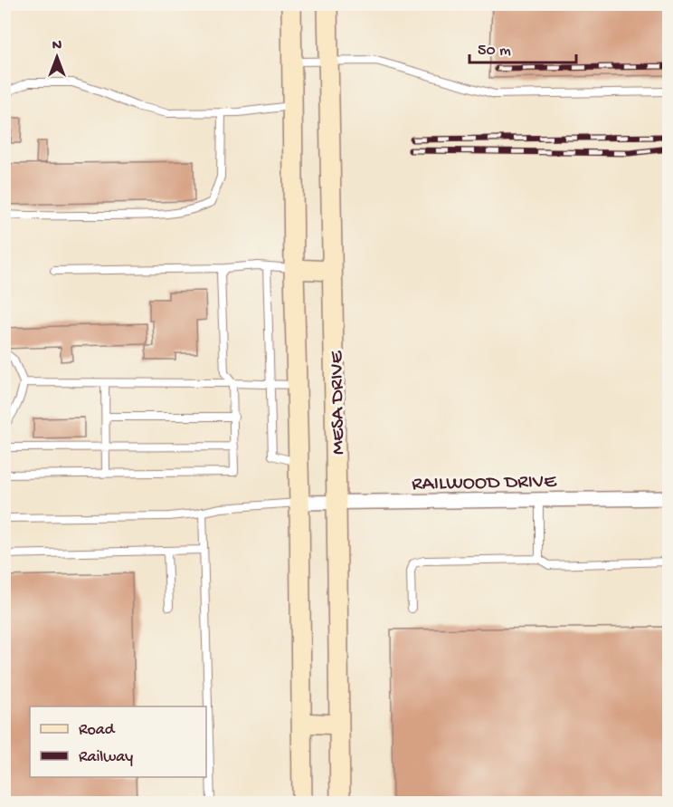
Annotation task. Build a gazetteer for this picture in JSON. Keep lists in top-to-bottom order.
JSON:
{
  "streets": {
    "main road": ["MESA DRIVE"],
    "street": ["RAILWOOD DRIVE"]
  },
  "crossings": [
    ["MESA DRIVE", "RAILWOOD DRIVE"]
  ],
  "legend": ["Road", "Railway"],
  "scale_bar": "50 m",
  "north": "top"
}
